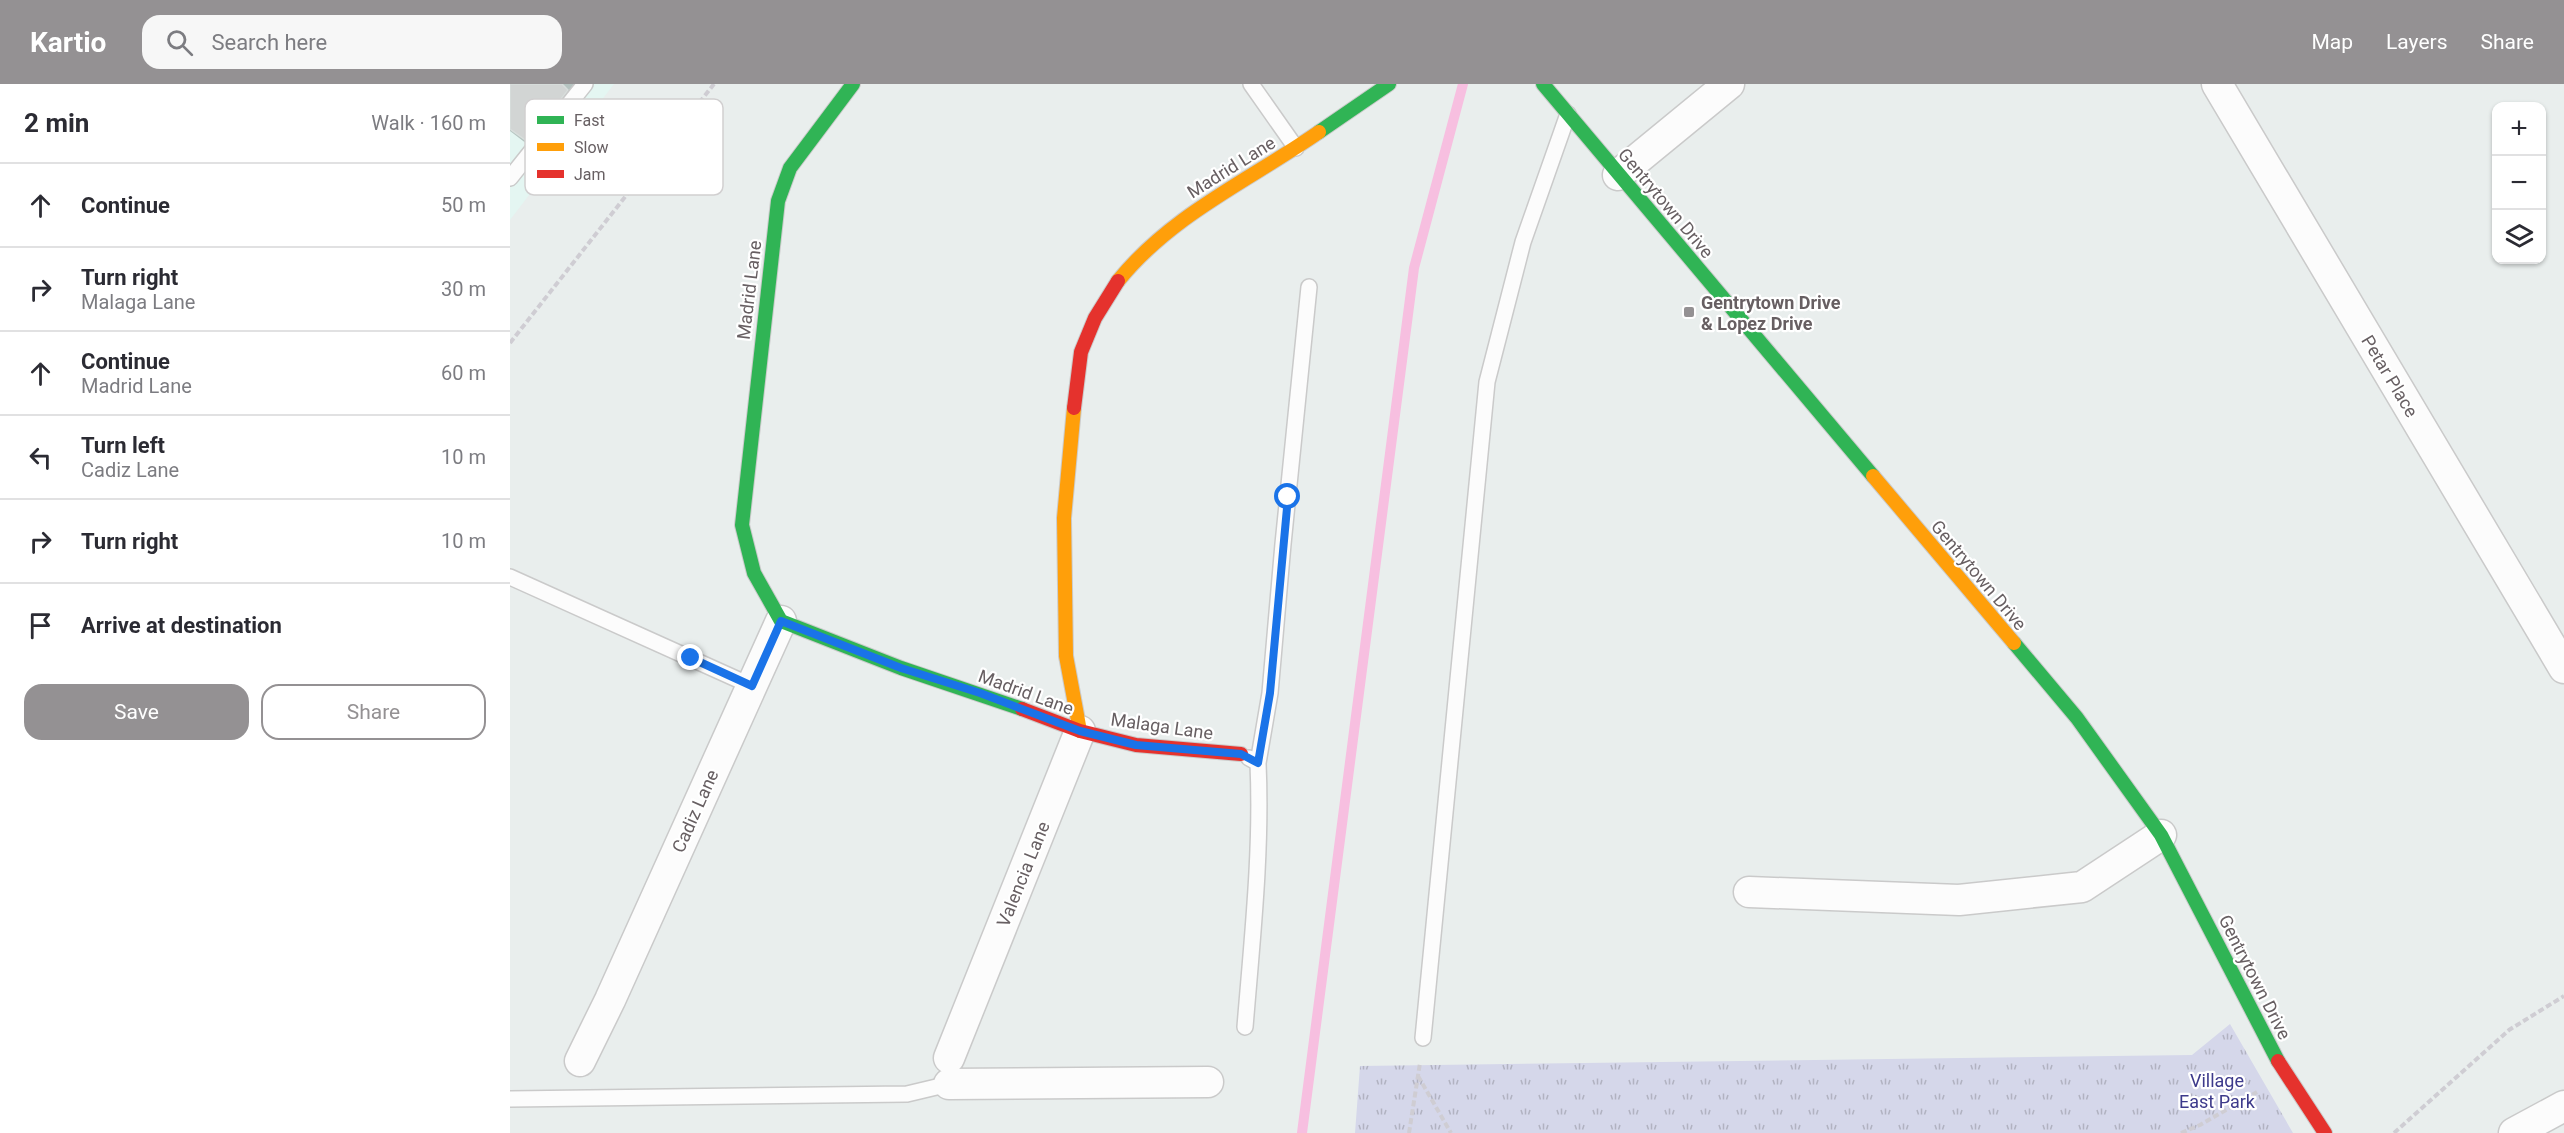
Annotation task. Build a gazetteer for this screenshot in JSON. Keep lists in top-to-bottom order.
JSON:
{
  "streets": {
    "street": [
      "Madrid Lane",
      "Gentrytown Drive",
      "Petar Place",
      "Malaga Lane",
      "Cadiz Lane",
      "Valencia Lane"
    ]
  },
  "crossings": [
    ["Madrid Lane", "Malaga Lane"],
    ["Madrid Lane", "Cadiz Lane"],
    ["Madrid Lane", "Valencia Lane"],
    ["Malaga Lane", "Valencia Lane"]
  ],
  "parks": ["Village East Park"],
  "places": {
    "transit": ["Gentrytown Drive & Lopez Drive"]
  },
  "legend": ["Fast", "Slow", "Jam"],
  "page": {
    "header": "Kartio",
    "search": "Search here",
    "nav": ["Map", "Layers", "Share"],
    "heading": ["2 min", "Walk · 160 m"],
    "map_buttons": ["+", "−"],
    "list": [
      ["Continue", "50 m"],
      ["Turn right", "Malaga Lane", "30 m"],
      ["Continue", "Madrid Lane", "60 m"],
      ["Turn left", "Cadiz Lane", "10 m"],
      ["Turn right", "10 m"],
      "Arrive at destination"
    ],
    "buttons": ["Save", "Share"]
  }
}
